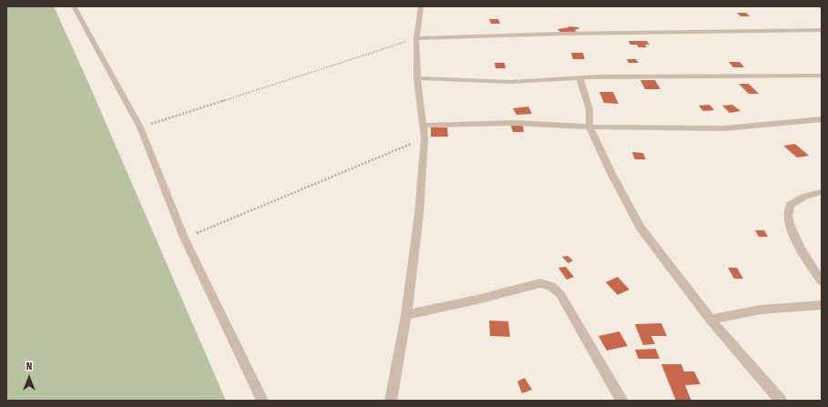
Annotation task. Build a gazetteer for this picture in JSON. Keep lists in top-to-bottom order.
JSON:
{
  "north": "top"
}
